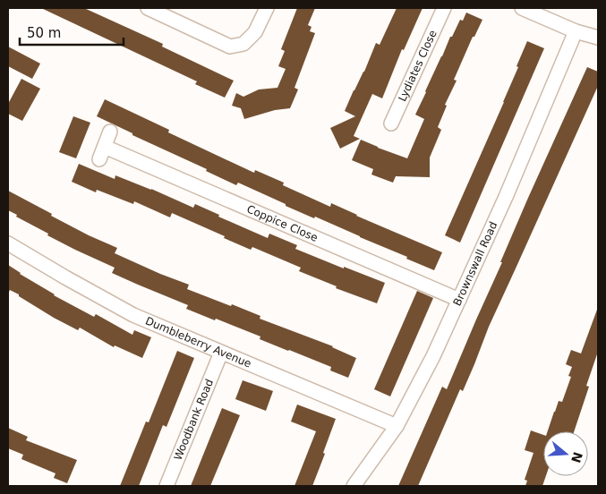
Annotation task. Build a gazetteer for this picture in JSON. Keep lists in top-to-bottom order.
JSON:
{
  "streets": {
    "street": [
      "Lydiates Close",
      "Coppice Close",
      "Brownswall Road",
      "Dumbleberry Avenue",
      "Woodbank Road"
    ]
  },
  "crossings": [
    ["Coppice Close", "Brownswall Road"],
    ["Brownswall Road", "Dumbleberry Avenue"],
    ["Dumbleberry Avenue", "Woodbank Road"]
  ],
  "scale_bar": "50 m",
  "north": "right"
}
